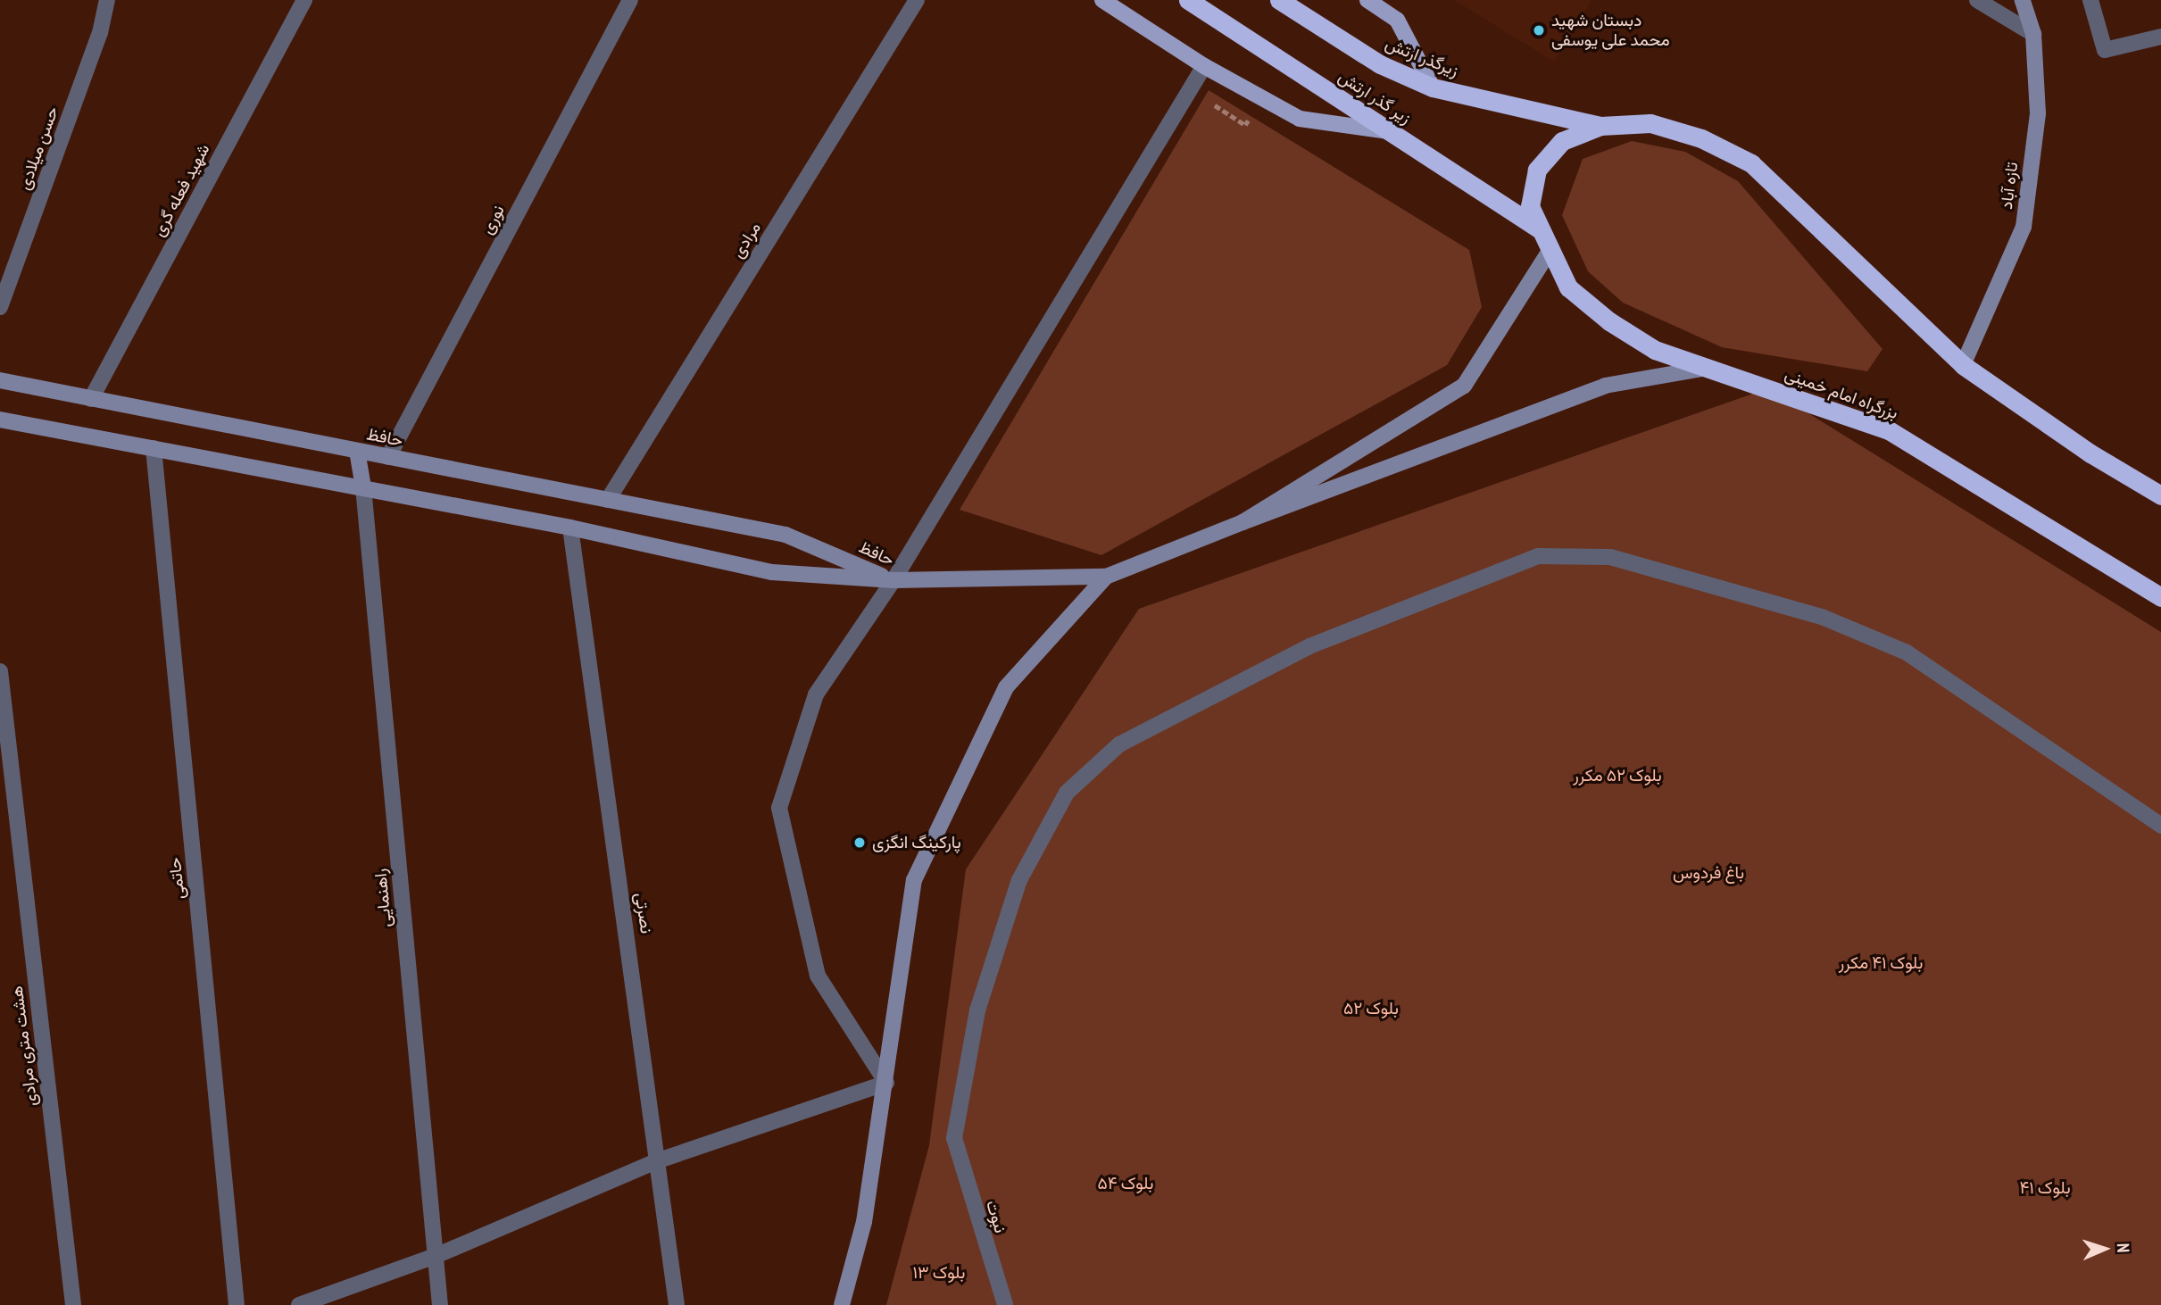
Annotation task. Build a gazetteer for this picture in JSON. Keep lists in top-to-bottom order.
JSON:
{
  "streets": {
    "highway": ["زیرگذر ارتش", "زیر گذر ارتش", "بزرگراه امام خمینی"],
    "street": [
      "حسن میلادی",
      "تازه آباد",
      "شهید فعله گری",
      "نوری",
      "مرادی",
      "حافظ",
      "حاتمی",
      "راهنمایی",
      "نصرتی",
      "هشت متری مرادی",
      "نبوت"
    ]
  },
  "crossings": [
    ["زیرگذر ارتش", "بزرگراه امام خمینی"],
    ["زیر گذر ارتش", "بزرگراه امام خمینی"],
    ["شهید فعله گری", "حافظ"],
    ["نوری", "حافظ"],
    ["مرادی", "حافظ"],
    ["حافظ", "حاتمی"],
    ["حافظ", "راهنمایی"],
    ["حافظ", "نصرتی"]
  ],
  "parks": [
    "بلوک ۵۲ مکرر",
    "باغ فردوس",
    "بلوک ۴۱ مکرر",
    "بلوک ۵۲",
    "بلوک ۵۴",
    "بلوک ۴۱",
    "بلوک ۱۳"
  ],
  "places": ["دبستان شهید محمد علی یوسفی", "پارکینگ انگزی"],
  "north": "right"
}
